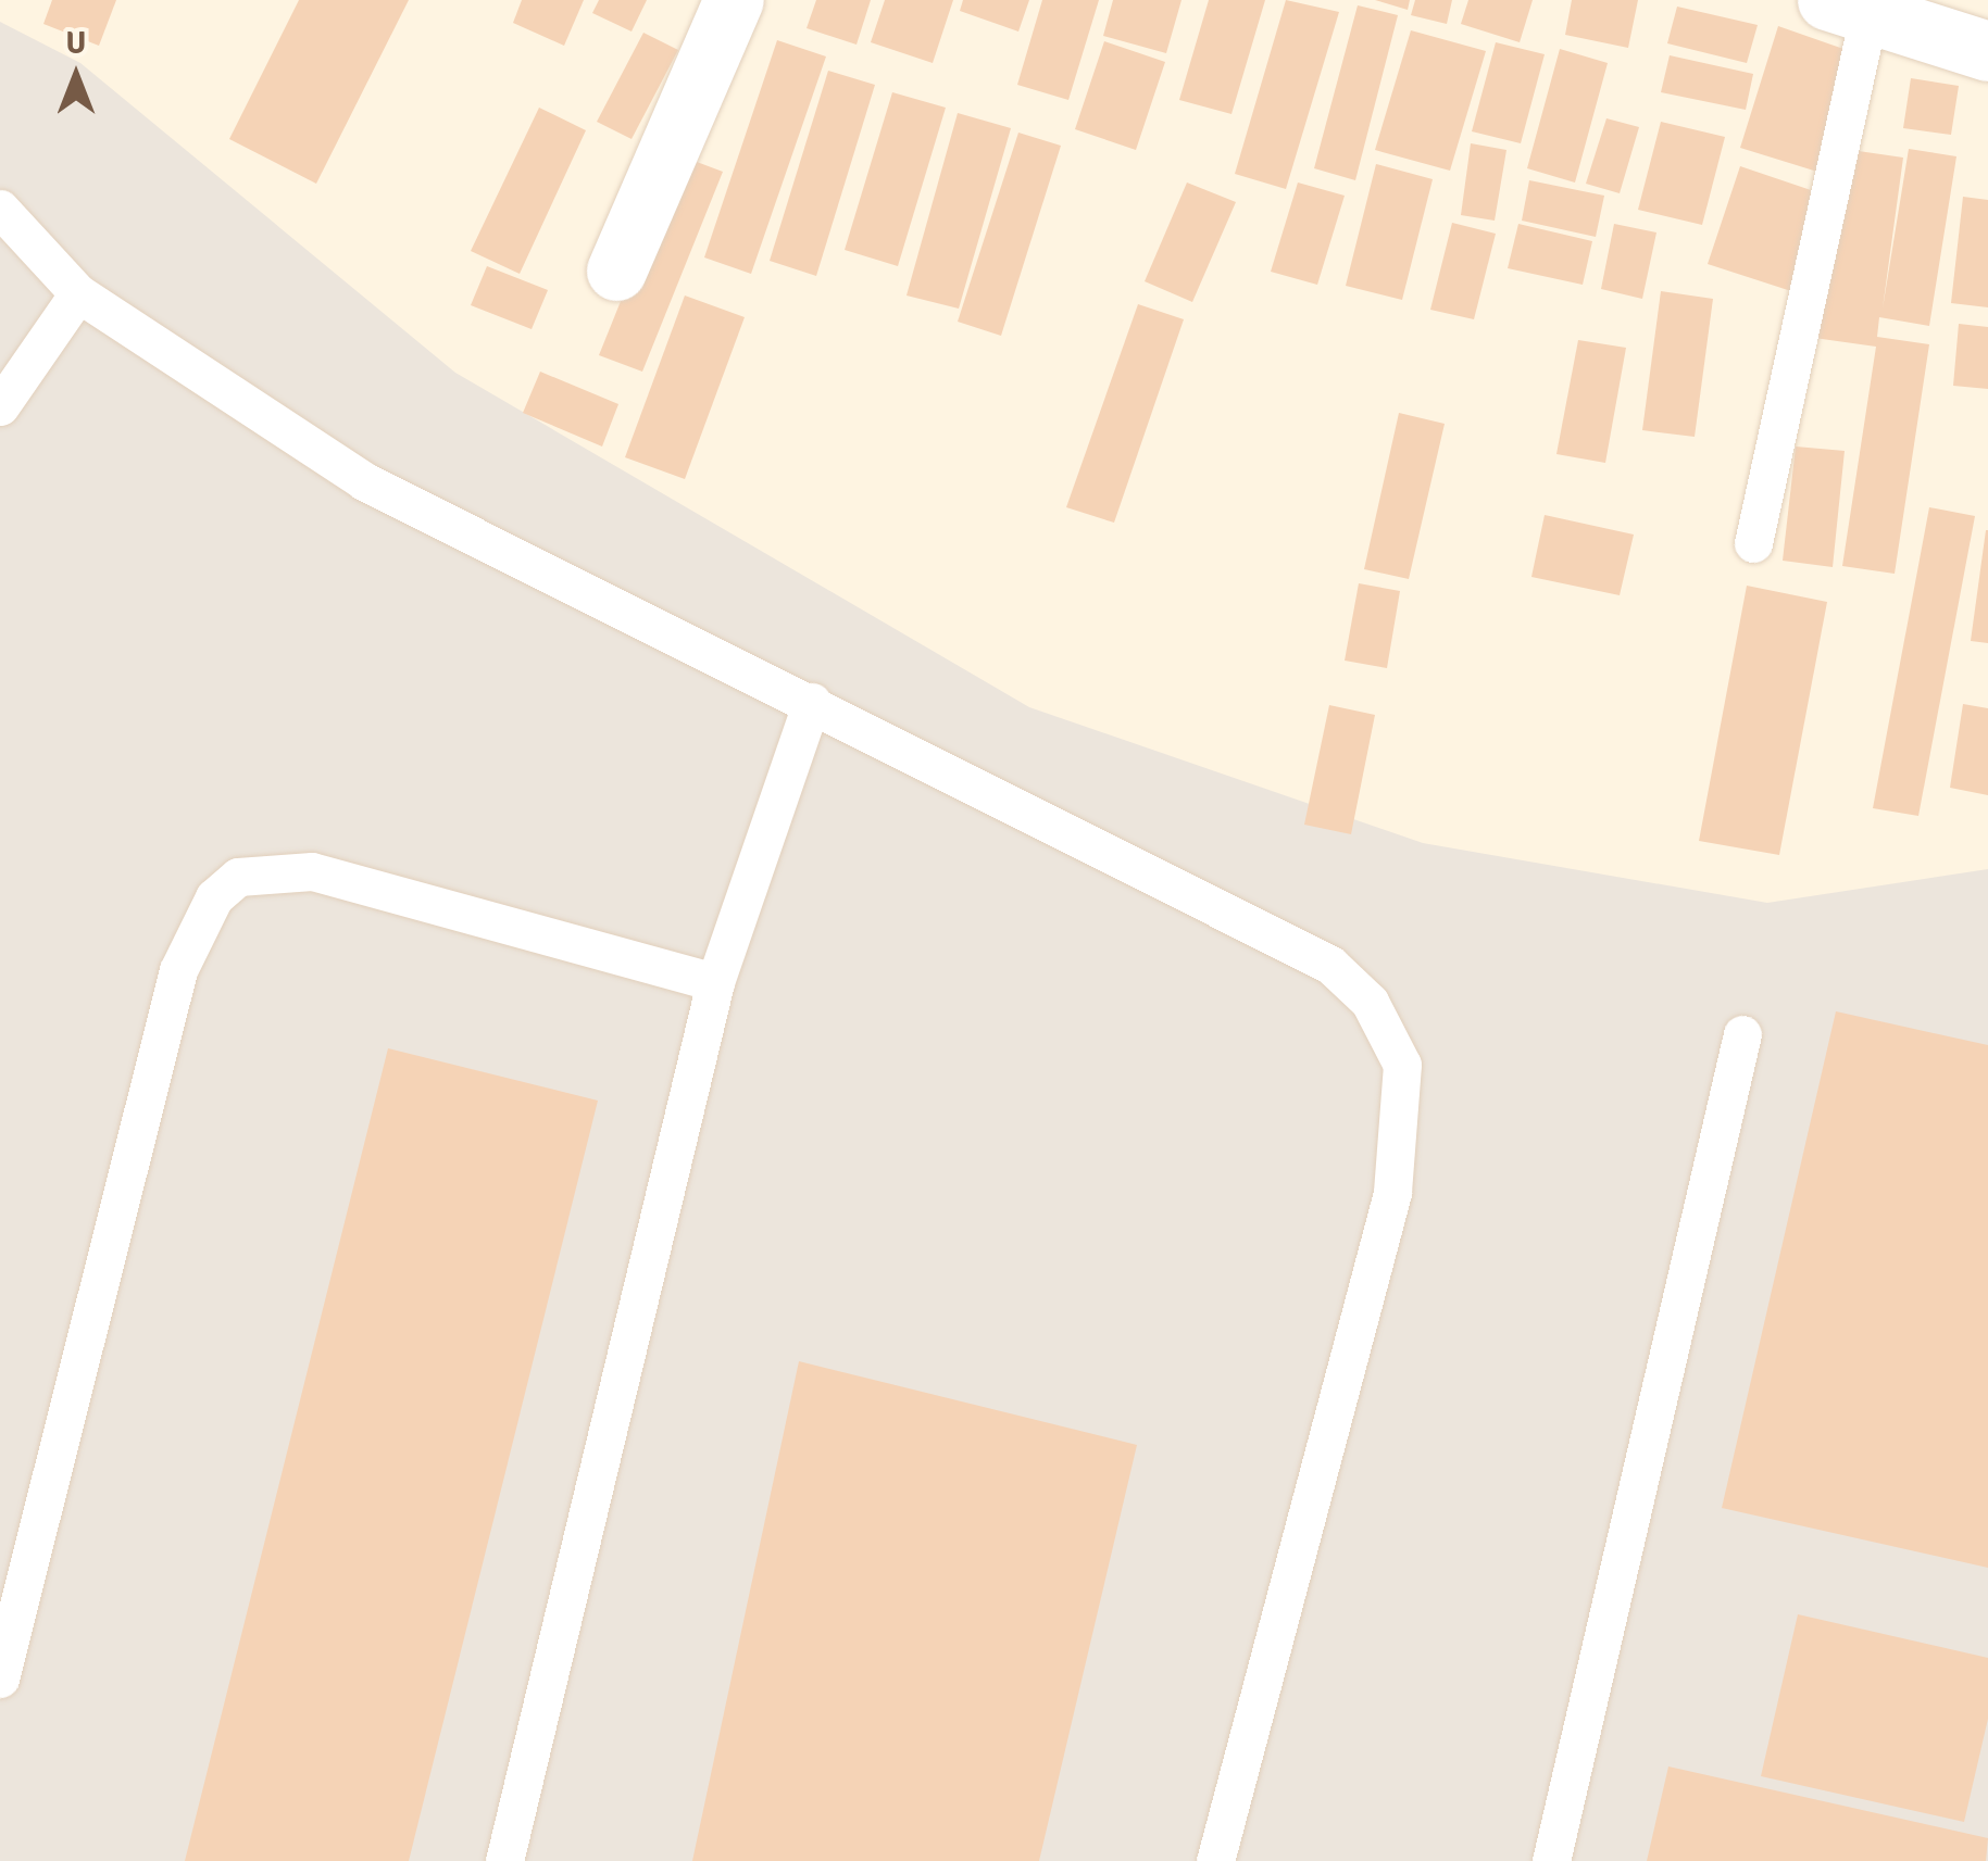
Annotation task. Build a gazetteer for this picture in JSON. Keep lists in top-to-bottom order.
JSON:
{
  "north": "top"
}
